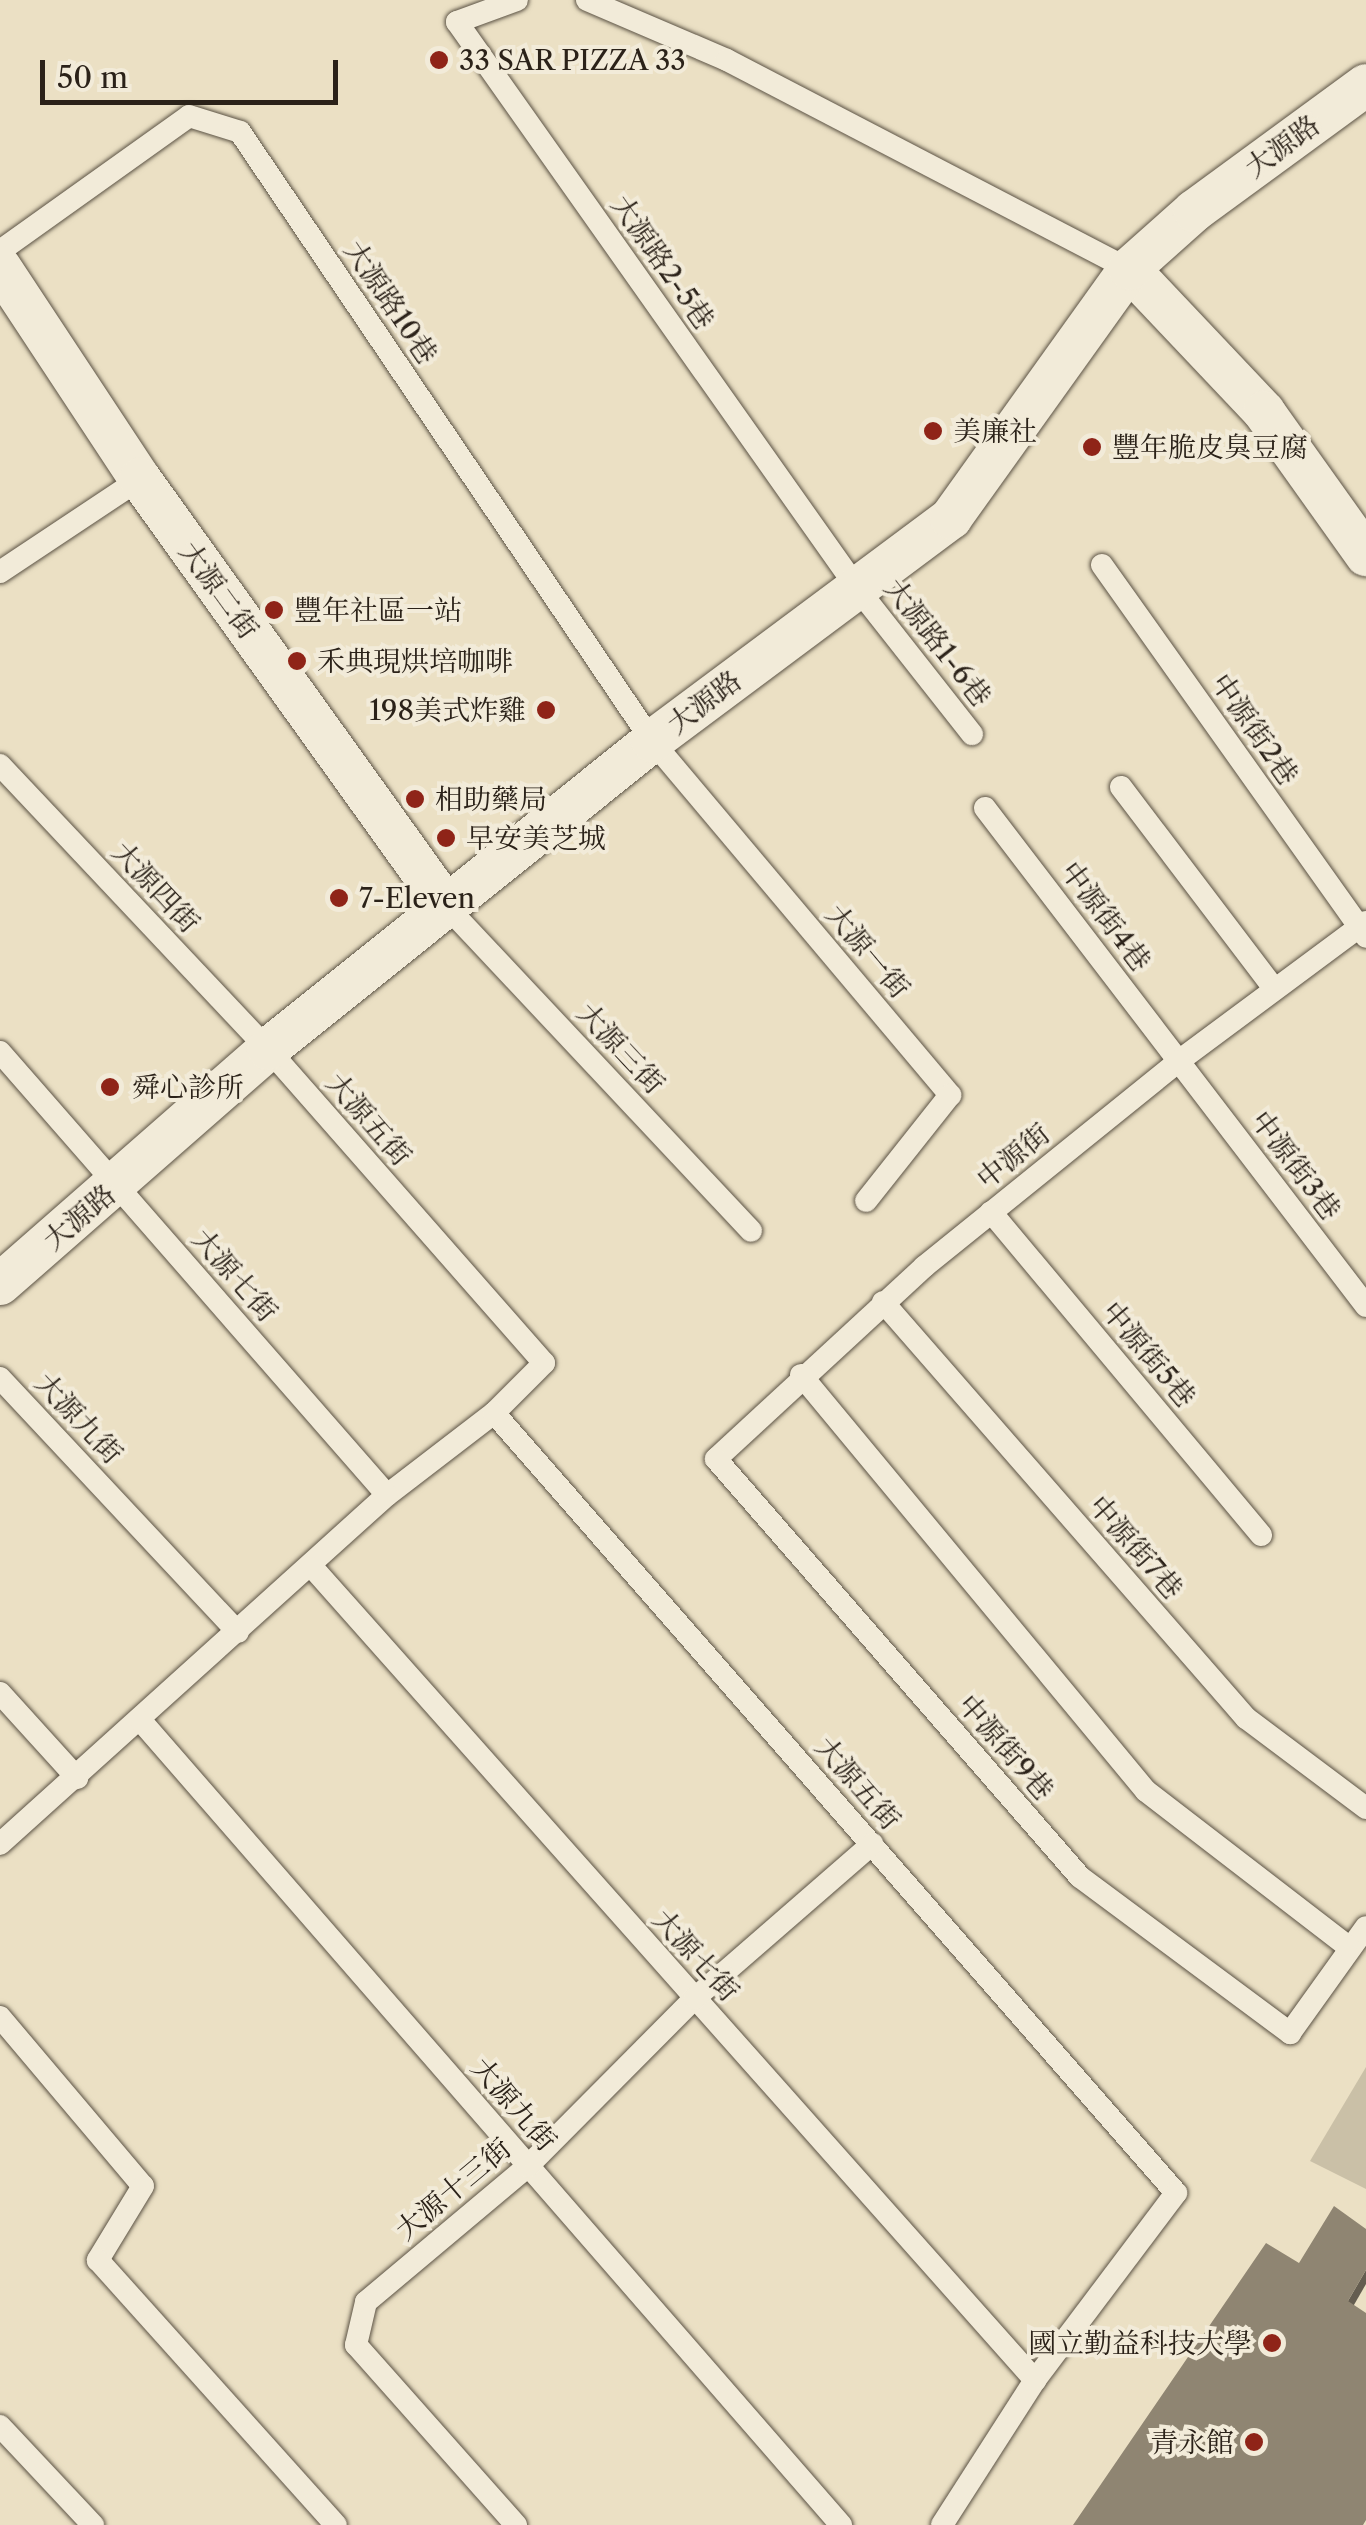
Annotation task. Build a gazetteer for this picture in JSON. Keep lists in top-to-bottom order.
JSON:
{
  "streets": {
    "street": ["大源路", "大源二街"],
    "lane": [
      "大源路2-5巷",
      "大源路10巷",
      "大源路1-6巷",
      "中源街2巷",
      "大源四街",
      "中源街4巷",
      "大源一街",
      "大源三街",
      "大源五街",
      "中源街",
      "中源街3巷",
      "大源七街",
      "中源街5巷",
      "大源九街",
      "中源街7巷",
      "中源街9巷",
      "大源十三街"
    ]
  },
  "crossings": [
    ["大源路", "大源路2-5巷"],
    ["大源路", "大源路10巷"],
    ["大源路", "大源二街"],
    ["大源路", "大源路1-6巷"],
    ["大源路", "大源四街"],
    ["大源路", "大源一街"],
    ["大源路", "大源三街"],
    ["大源路", "大源五街"],
    ["大源路", "大源七街"],
    ["大源路2-5巷", "大源路1-6巷"],
    ["大源路10巷", "大源一街"],
    ["大源二街", "大源三街"],
    ["中源街2巷", "中源街"],
    ["大源四街", "大源五街"],
    ["中源街4巷", "中源街"],
    ["中源街4巷", "中源街3巷"],
    ["大源五街", "大源七街"],
    ["大源五街", "大源十三街"],
    ["中源街", "中源街3巷"],
    ["中源街", "中源街5巷"],
    ["中源街", "中源街7巷"],
    ["中源街", "中源街9巷"],
    ["大源七街", "大源十三街"],
    ["大源九街", "大源十三街"]
  ],
  "places": [
    "33 SAR PIZZA 33",
    "美廉社",
    "豐年脆皮臭豆腐",
    "豐年社區一站",
    "禾典現烘培咖啡",
    "198美式炸雞",
    "相助藥局",
    "早安美芝城",
    "7-Eleven",
    "舜心診所",
    "國立勤益科技大學",
    "青永館"
  ],
  "scale_bar": "50 m"
}
